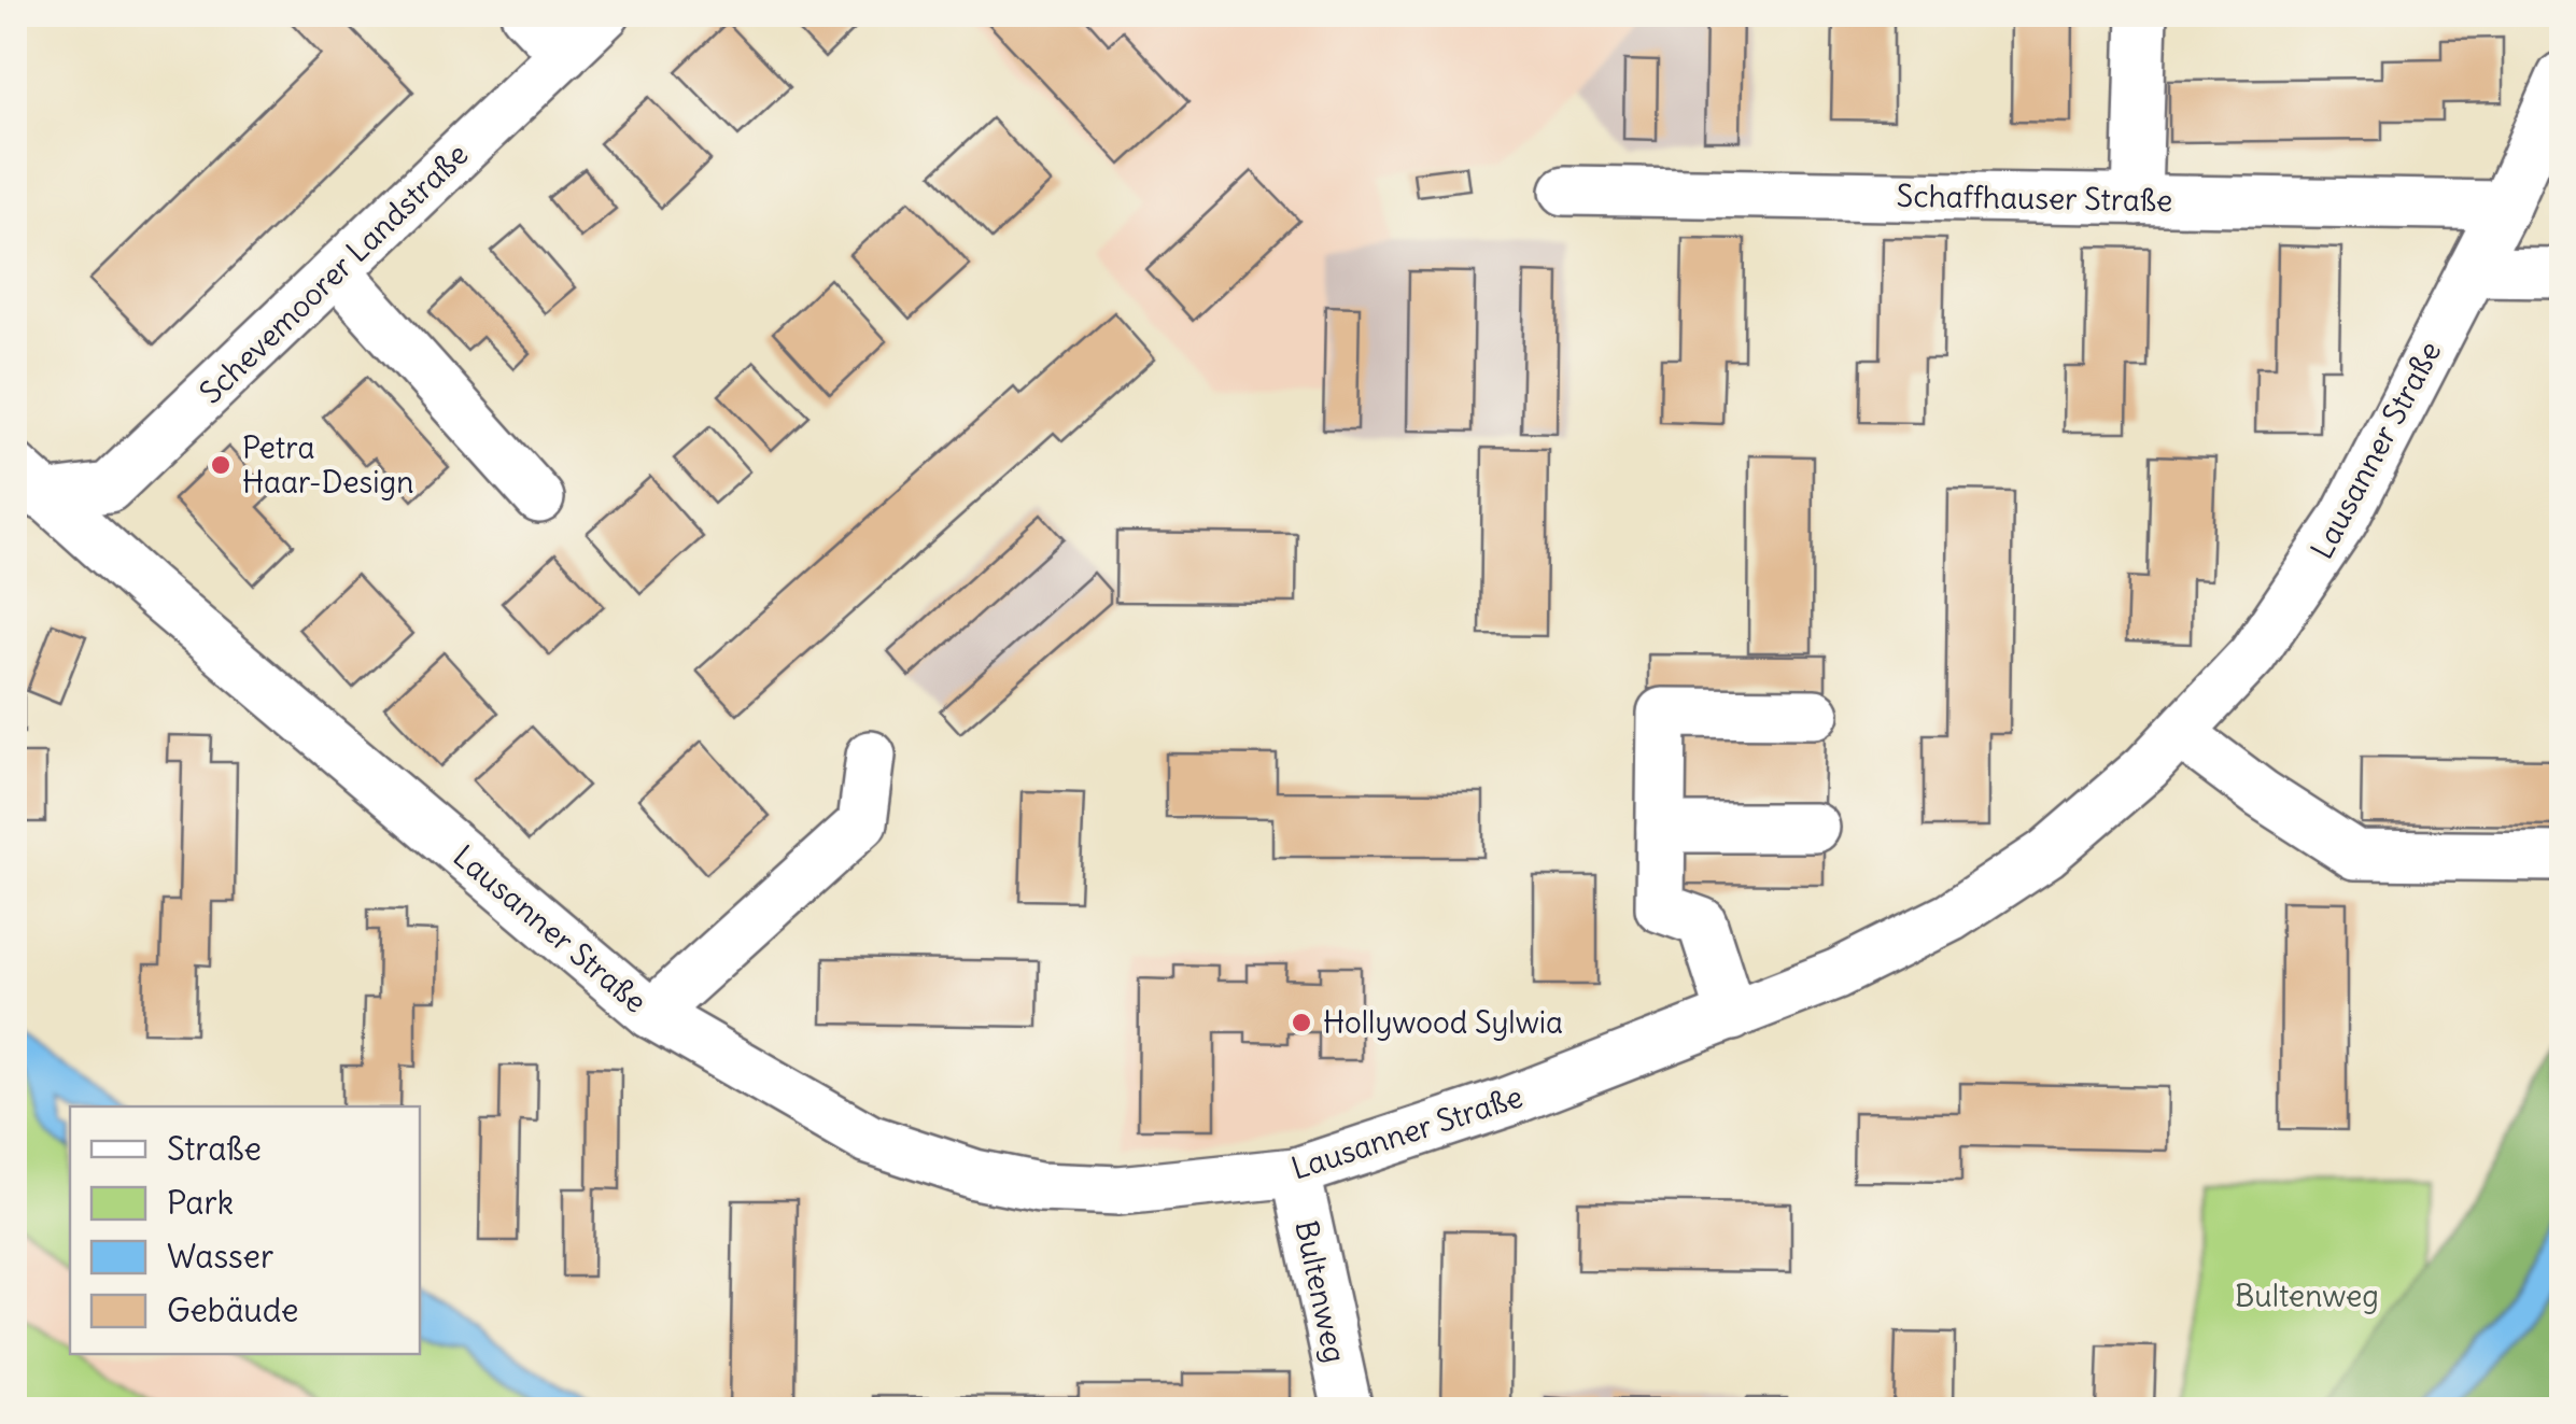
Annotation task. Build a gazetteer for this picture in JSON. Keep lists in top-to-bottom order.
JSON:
{
  "streets": {
    "street": [
      "Schaffhauser Straße",
      "Schevemoorer Landstraße",
      "Lausanner Straße",
      "Bultenweg"
    ]
  },
  "crossings": [
    ["Schaffhauser Straße", "Lausanner Straße"],
    ["Schevemoorer Landstraße", "Lausanner Straße"],
    ["Lausanner Straße", "Bultenweg"]
  ],
  "parks": ["Bultenweg"],
  "places": ["Petra Haar-Design", "Hollywood Sylwia"],
  "legend": [
    "Straße",
    "Park",
    "Wasser",
    "Gebäude"
  ]
}
